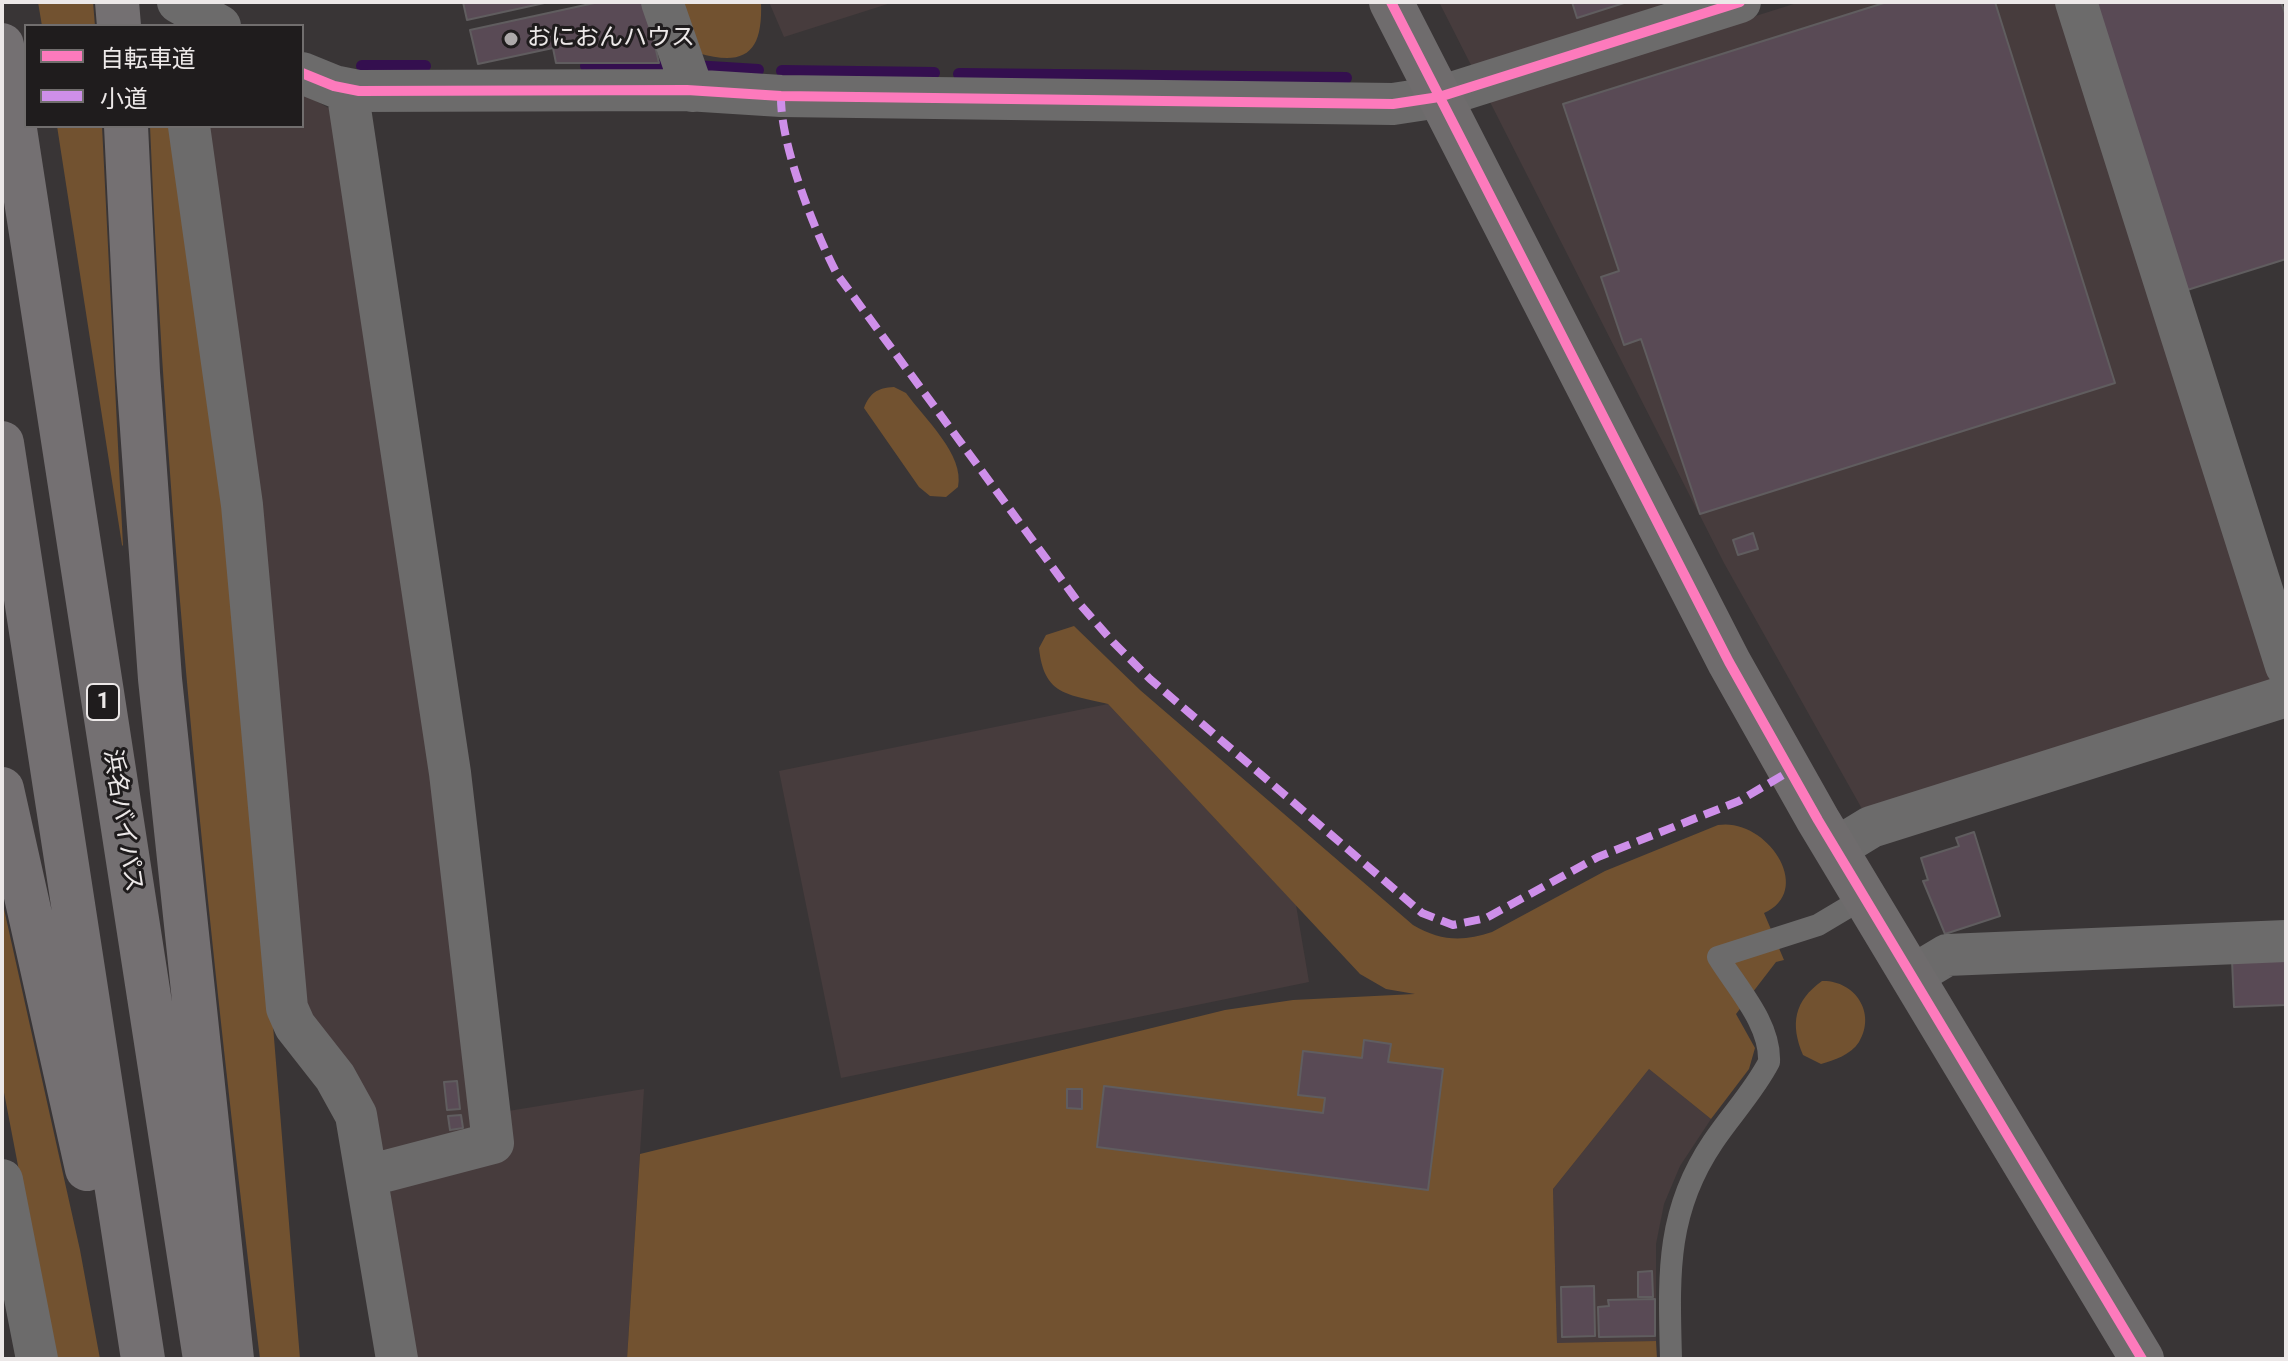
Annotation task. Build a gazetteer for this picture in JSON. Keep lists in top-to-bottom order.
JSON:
{
  "streets": {
    "highway": ["1", "浜名バイパス"]
  },
  "places": ["おにおんハウス"],
  "legend": ["自転車道", "小道"]
}
